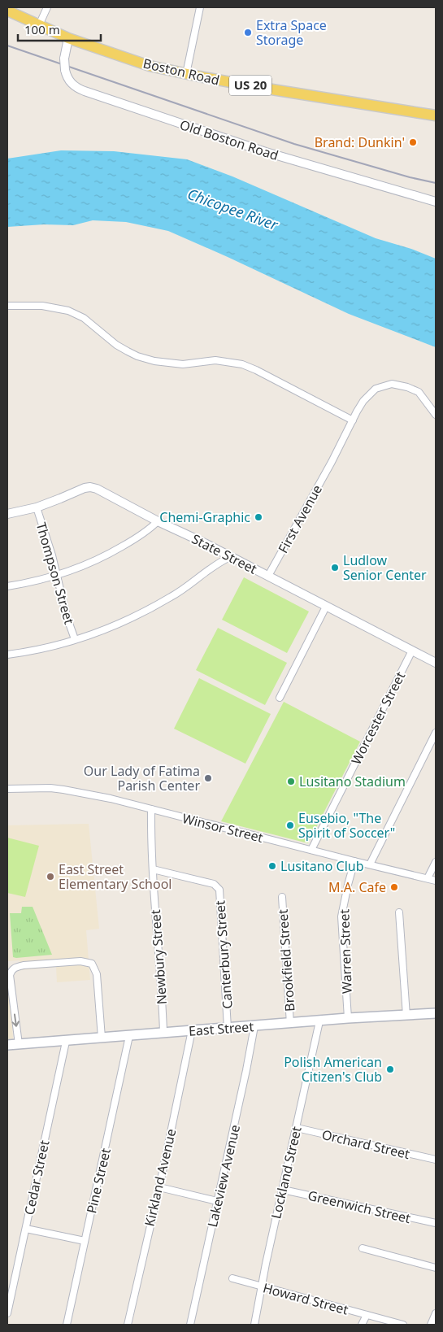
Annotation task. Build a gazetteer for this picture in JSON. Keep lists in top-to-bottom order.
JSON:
{
  "streets": {
    "main road": ["Boston Road", "US 20", "East Street"],
    "street": [
      "Old Boston Road",
      "First Avenue",
      "State Street",
      "Thompson Street",
      "Worcester Street",
      "Winsor Street",
      "Warren Street",
      "Canterbury Street",
      "Newbury Street",
      "Brookfield Street",
      "Orchard Street",
      "Lockland Street",
      "Lakeview Avenue",
      "Cedar Street",
      "Kirkland Avenue",
      "Pine Street",
      "Greenwich Street",
      "Howard Street"
    ]
  },
  "crossings": [
    ["Boston Road", "Old Boston Road"],
    ["First Avenue", "State Street"],
    ["State Street", "Thompson Street"],
    ["State Street", "Worcester Street"],
    ["Worcester Street", "Winsor Street"],
    ["Winsor Street", "Warren Street"],
    ["Winsor Street", "Newbury Street"],
    ["Warren Street", "East Street"],
    ["Canterbury Street", "Newbury Street"],
    ["Canterbury Street", "East Street"],
    ["Newbury Street", "East Street"],
    ["Brookfield Street", "East Street"],
    ["East Street", "Lockland Street"],
    ["East Street", "Lakeview Avenue"],
    ["East Street", "Cedar Street"],
    ["East Street", "Kirkland Avenue"],
    ["East Street", "Pine Street"],
    ["Orchard Street", "Lockland Street"],
    ["Lockland Street", "Greenwich Street"],
    ["Lockland Street", "Howard Street"]
  ],
  "water": ["Chicopee River"],
  "places": [
    "Extra Space Storage",
    "Brand: Dunkin'",
    "Chemi-Graphic",
    "Ludlow Senior Center",
    "Our Lady of Fatima Parish Center",
    "Lusitano Stadium",
    "Eusebio, \"The Spirit of Soccer\"",
    "Lusitano Club",
    "East Street Elementary School",
    "M.A. Cafe",
    "Polish American Citizen's Club"
  ],
  "scale_bar": "100 m"
}
